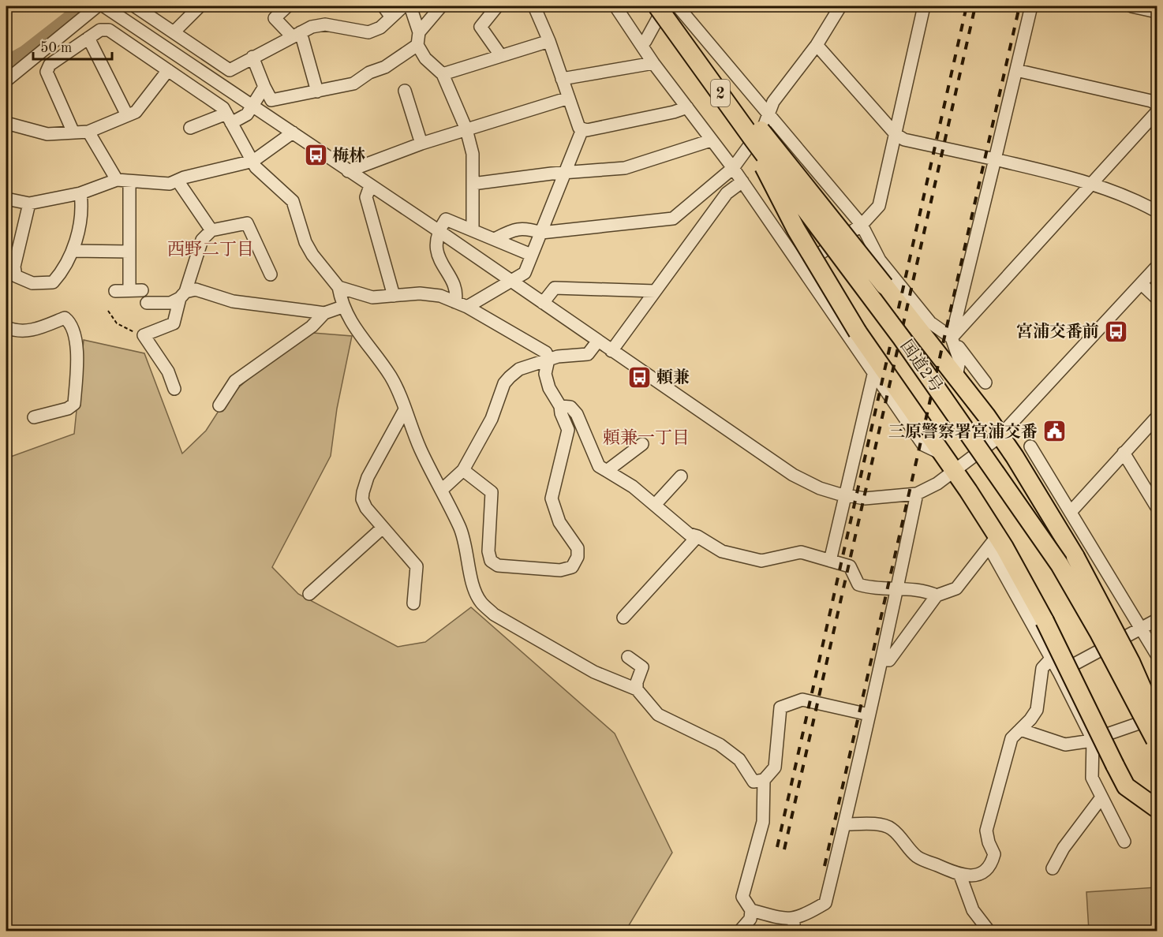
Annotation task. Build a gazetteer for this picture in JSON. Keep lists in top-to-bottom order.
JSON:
{
  "streets": {
    "highway": ["2", "国道2号"]
  },
  "districts": ["西野二丁目", "頼兼一丁目"],
  "places": {
    "bus stop": ["梅林", "宮浦交番前", "頼兼"],
    "public building": ["三原警察署宮浦交番"]
  },
  "scale_bar": "50 m"
}
